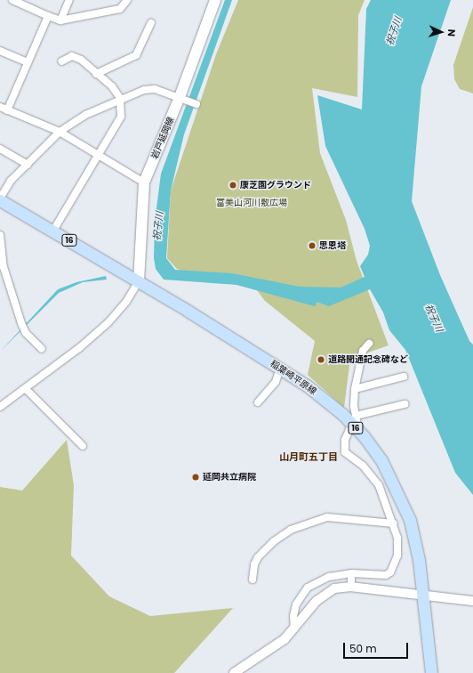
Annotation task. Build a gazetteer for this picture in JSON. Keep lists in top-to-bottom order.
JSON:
{
  "streets": {
    "main road": ["岩戸延岡線", "16", "稲葉崎平原線"]
  },
  "crossings": [
    ["岩戸延岡線", "稲葉崎平原線"]
  ],
  "districts": ["山月町五丁目"],
  "water": ["祝子川"],
  "parks": ["富美山河川敷広場"],
  "places": [
    "康芝園グラウンド",
    "思恩塔",
    "道路開通記念碑など",
    "延岡共立病院"
  ],
  "scale_bar": "50 m",
  "north": "right"
}
